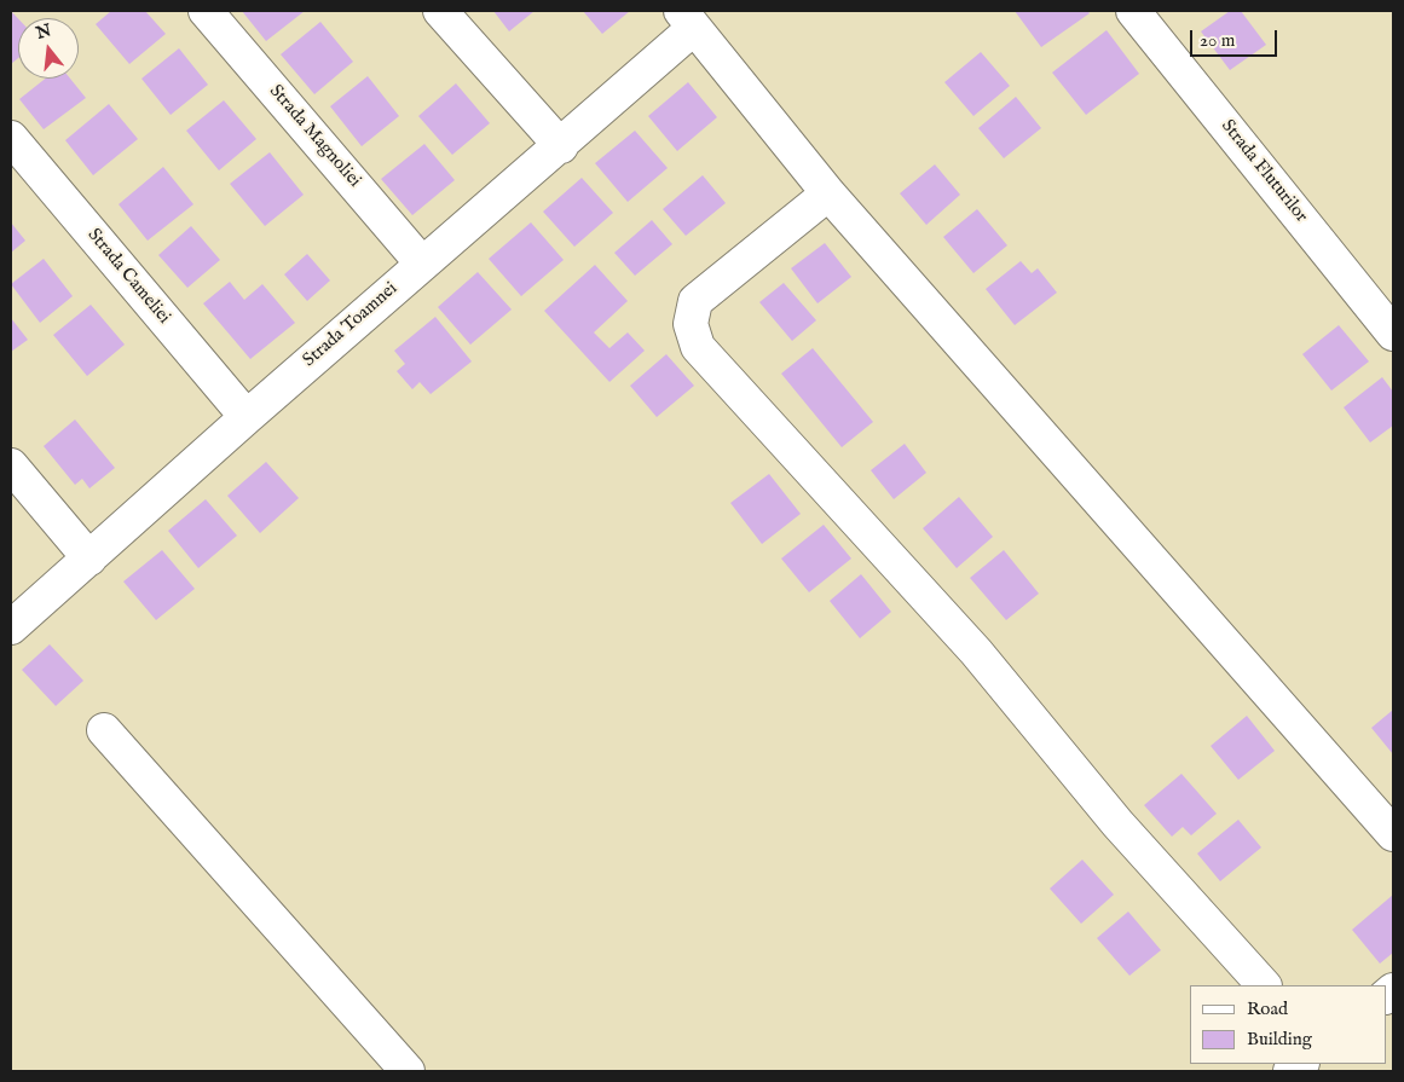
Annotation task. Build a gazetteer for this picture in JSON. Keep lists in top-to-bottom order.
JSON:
{
  "streets": {
    "street": [
      "Strada Magnoliei",
      "Strada Fluturilor",
      "Strada Cameliei",
      "Strada Toamnei"
    ]
  },
  "crossings": [
    ["Strada Magnoliei", "Strada Toamnei"],
    ["Strada Cameliei", "Strada Toamnei"]
  ],
  "legend": ["Road", "Building"],
  "scale_bar": "20 m",
  "north": "top"
}
